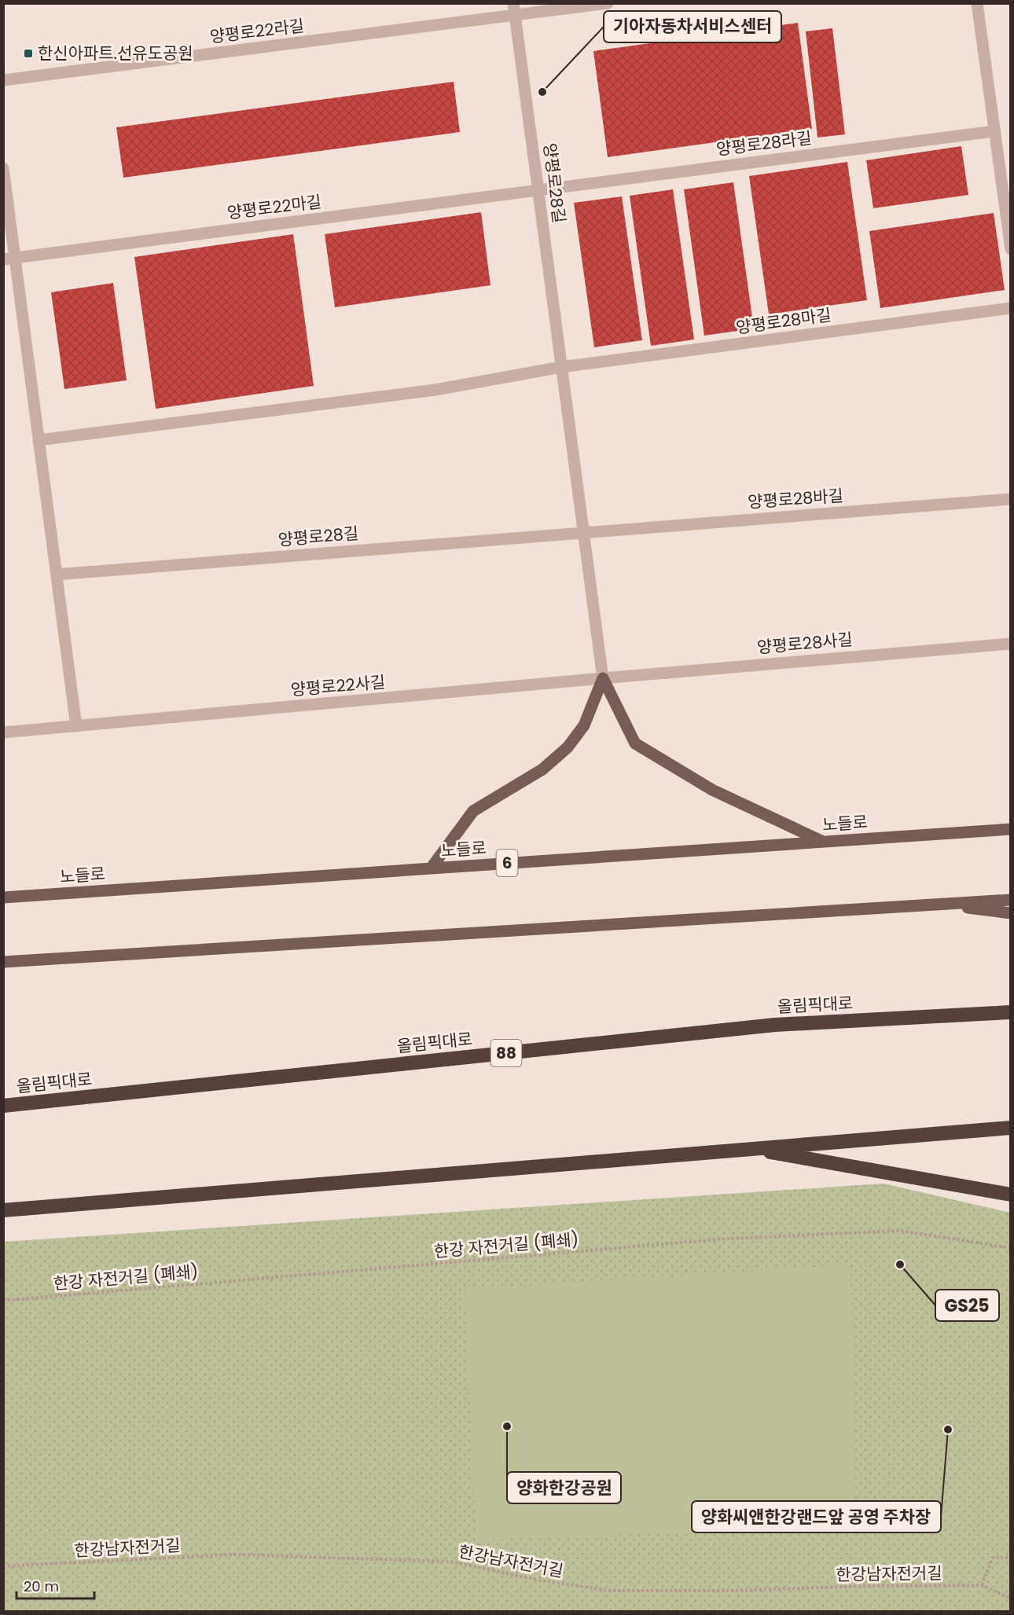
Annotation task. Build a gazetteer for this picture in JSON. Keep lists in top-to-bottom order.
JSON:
{
  "streets": {
    "highway": ["올림픽대로", "88"],
    "main road": ["노들로", "6"],
    "street": [
      "양평로22라길",
      "양평로28라길",
      "양평로28길",
      "양평로22마길",
      "양평로28마길",
      "양평로28바길",
      "양평로28사길",
      "양평로22사길"
    ],
    "path": ["한강 자전거길 (폐쇄)", "한강남자전거길"]
  },
  "crossings": [
    ["양평로22라길", "양평로28길"],
    ["양평로28라길", "양평로28길"],
    ["양평로28라길", "양평로22마길"],
    ["양평로28길", "양평로22마길"],
    ["양평로28길", "양평로28마길"],
    ["양평로28길", "양평로28바길"],
    ["양평로28길", "양평로28사길"],
    ["양평로28길", "양평로22사길"],
    ["양평로28사길", "양평로22사길"]
  ],
  "places": {
    "transit": ["한신아파트.선유도공원"],
    "other": [
      "기아자동차서비스센터",
      "GS25",
      "양화한강공원",
      "양화씨앤한강랜드앞 공영 주차장"
    ]
  },
  "scale_bar": "20 m"
}
